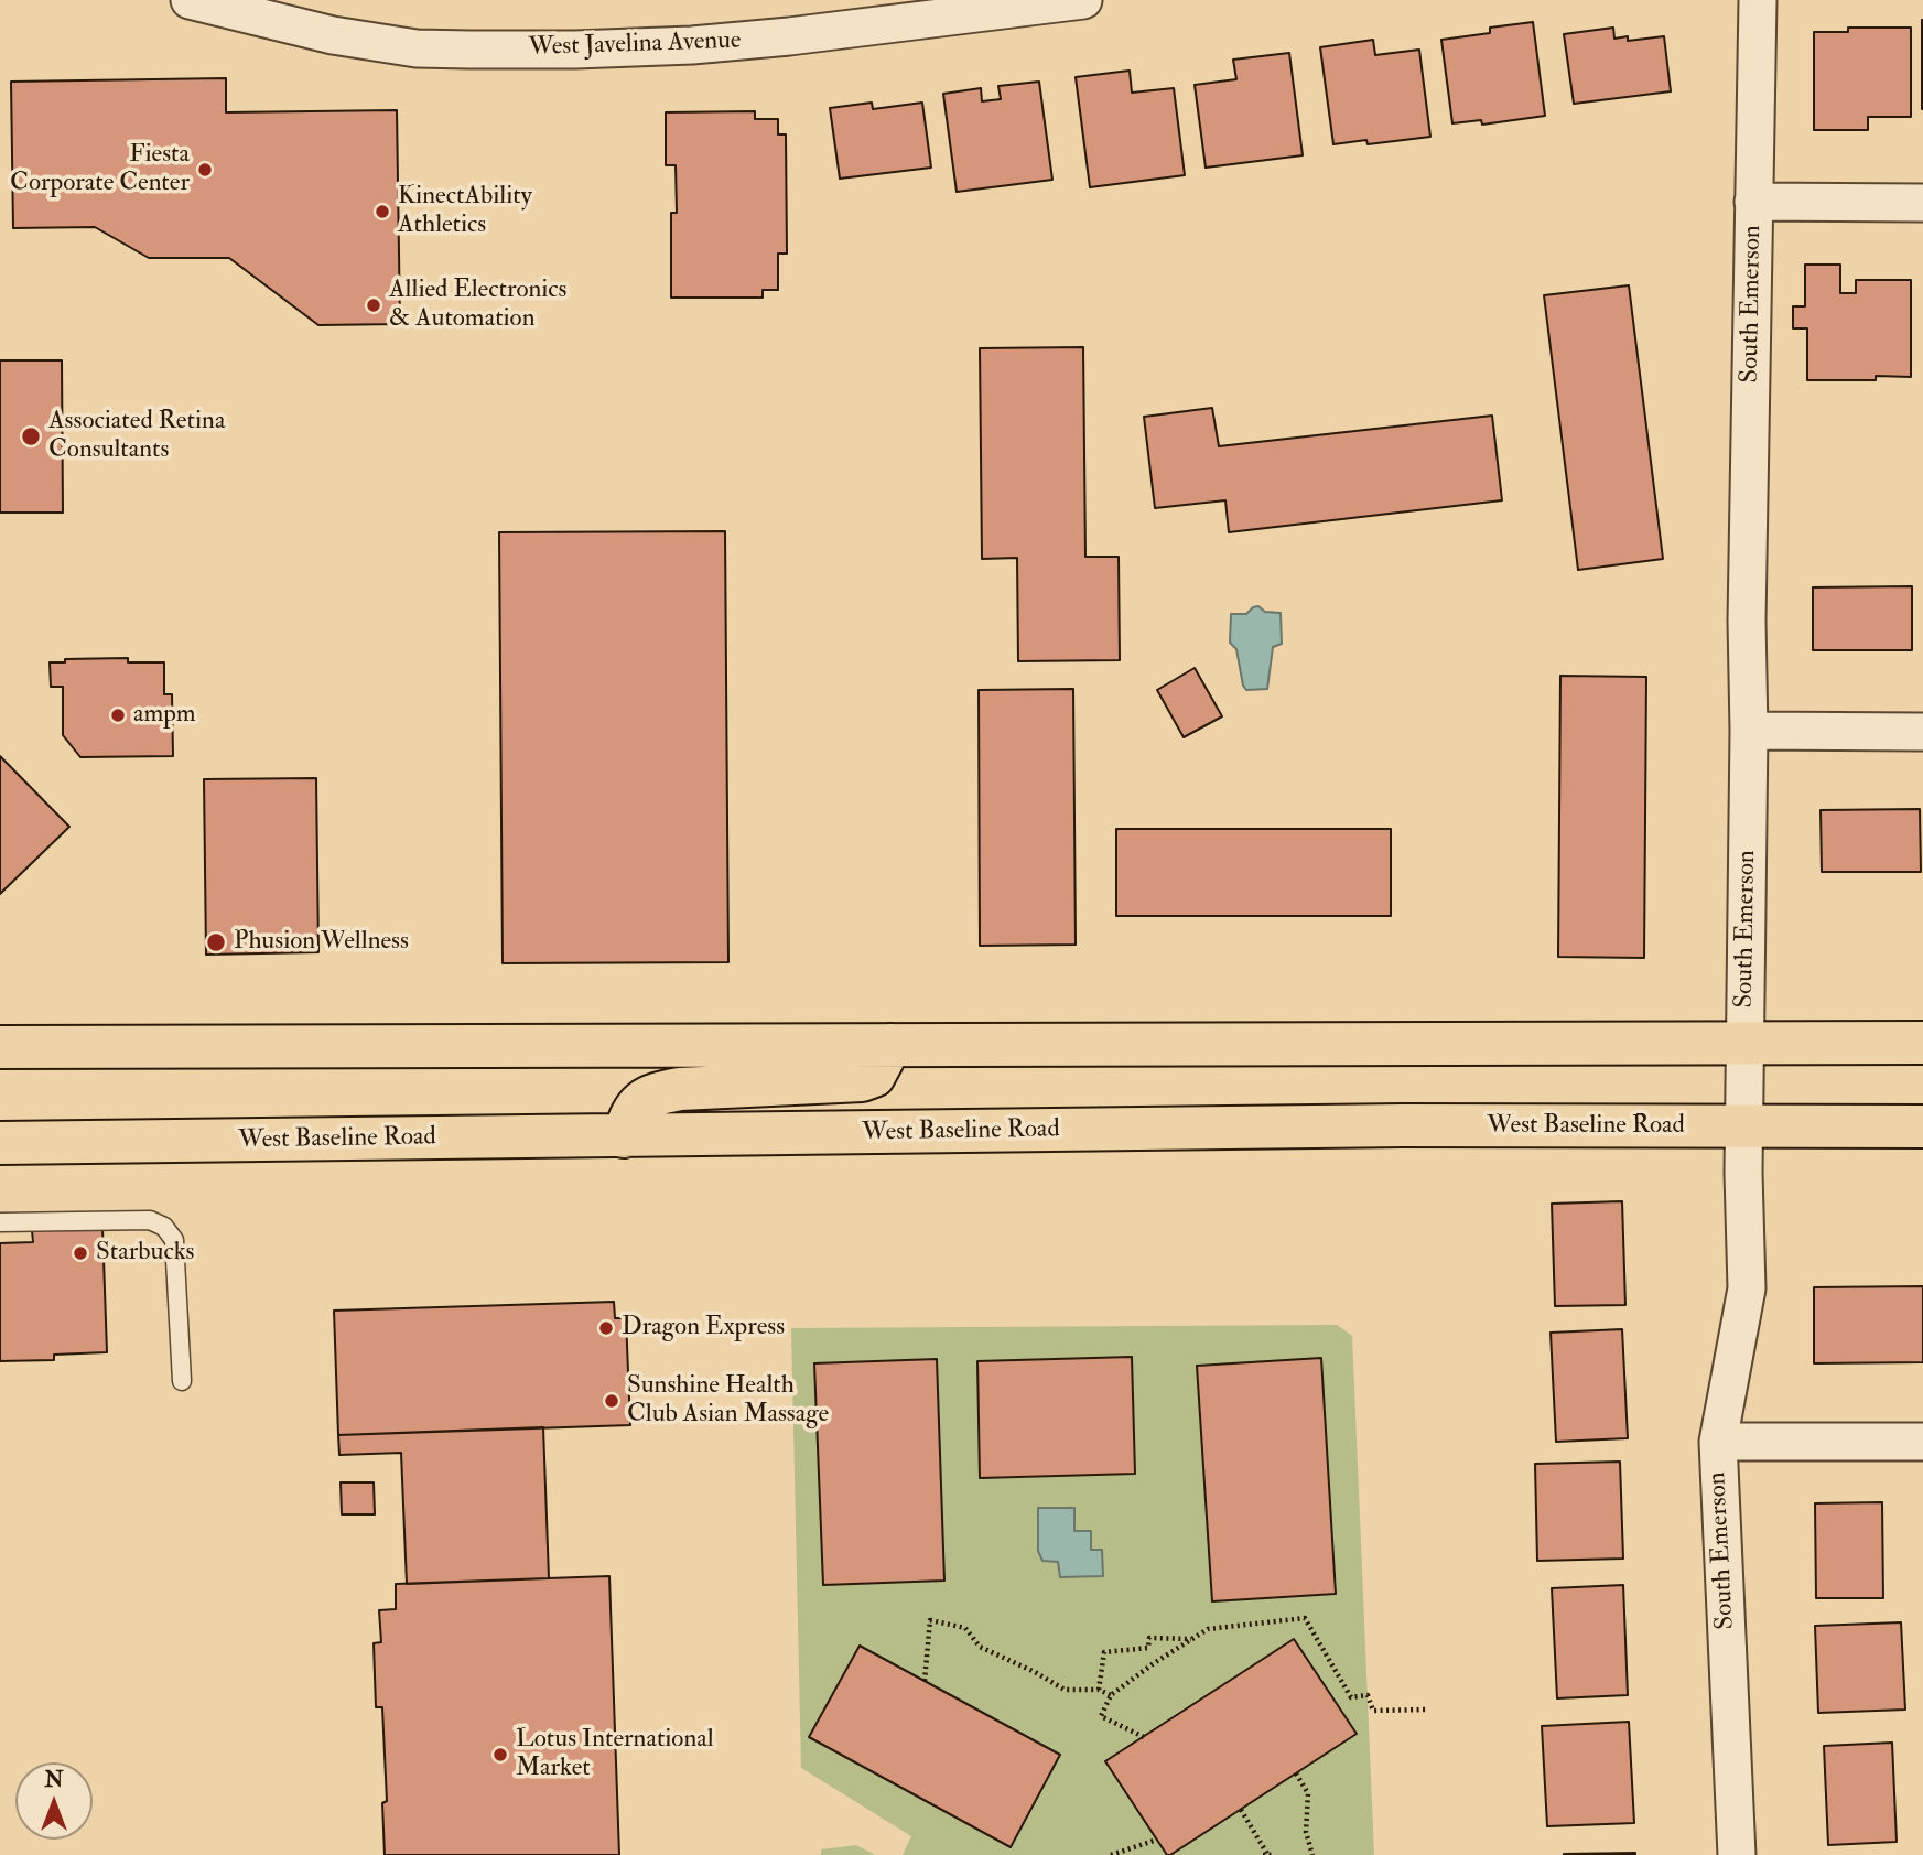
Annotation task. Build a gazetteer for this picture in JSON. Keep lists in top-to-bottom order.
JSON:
{
  "streets": {
    "main road": ["West Baseline Road"],
    "street": ["West Javelina Avenue", "South Emerson"]
  },
  "crossings": [
    ["South Emerson", "West Baseline Road"]
  ],
  "places": [
    "Fiesta Corporate Center",
    "KinectAbility Athletics",
    "Allied Electronics & Automation",
    "Associated Retina Consultants",
    "ampm",
    "Phusion Wellness",
    "Starbucks",
    "Dragon Express",
    "Sunshine Health Club Asian Massage",
    "Lotus International Market"
  ],
  "north": "top"
}
